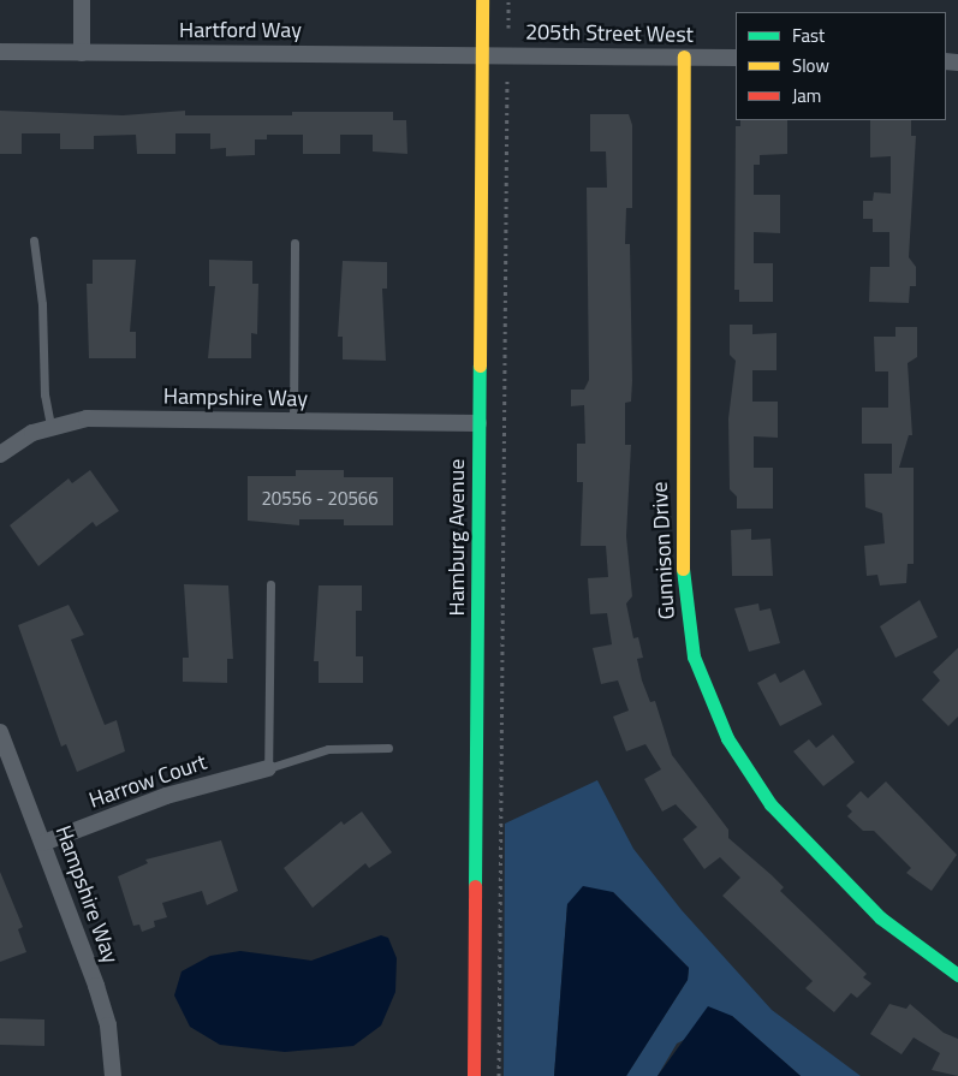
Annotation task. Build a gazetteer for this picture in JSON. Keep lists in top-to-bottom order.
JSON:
{
  "streets": {
    "street": [
      "Hartford Way",
      "205th Street West",
      "Hampshire Way",
      "Hamburg Avenue",
      "Gunnison Drive",
      "Harrow Court"
    ]
  },
  "crossings": [
    ["Hartford Way", "205th Street West"],
    ["Hartford Way", "Hamburg Avenue"],
    ["205th Street West", "Hamburg Avenue"],
    ["205th Street West", "Gunnison Drive"],
    ["Hampshire Way", "Hamburg Avenue"],
    ["Hampshire Way", "Harrow Court"]
  ],
  "house_numbers": ["20556 - 20566"],
  "legend": ["Fast", "Slow", "Jam"]
}
